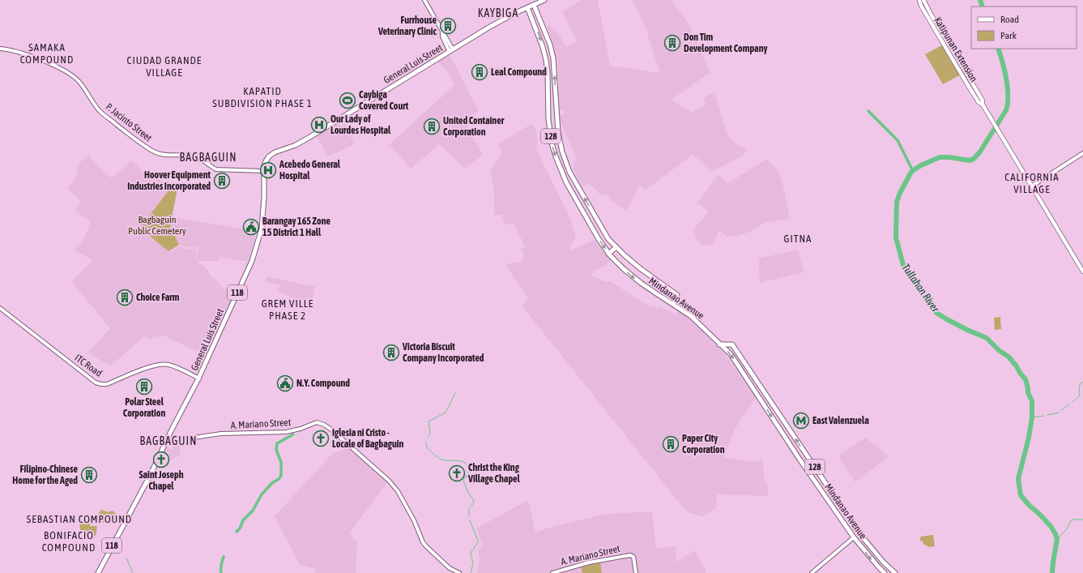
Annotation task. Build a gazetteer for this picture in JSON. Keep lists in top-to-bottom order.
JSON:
{
  "streets": {
    "main road": [
      "Katipunan Extension",
      "General Luis Street",
      "128",
      "118",
      "Mindanao Avenue"
    ],
    "street": ["P. Jacinto Street", "ITC Road", "A. Mariano Street"]
  },
  "crossings": [
    ["General Luis Street", "P. Jacinto Street"],
    ["General Luis Street", "Mindanao Avenue"],
    ["General Luis Street", "ITC Road"],
    ["General Luis Street", "A. Mariano Street"]
  ],
  "districts": [
    "KAYBIGA",
    "SAMAKA COMPOUND",
    "CIUDAD GRANDE VILLAGE",
    "KAPATID SUBDIVISION PHASE 1",
    "BAGBAGUIN",
    "CALIFORNIA VILLAGE",
    "GITNA",
    "GREM VILLE PHASE 2",
    "BAGBAGUIN",
    "SEBASTIAN COMPOUND",
    "BONIFACIO COMPOUND"
  ],
  "water": ["Tullahan River"],
  "parks": ["Bagbaguin Public Cemetery"],
  "places": {
    "building": [
      "Furrhouse Veterinary Clinic",
      "Don Tim Development Company",
      "Leal Compound",
      "United Container Corporation",
      "Hoover Equipment Industries Incorporated",
      "Choice Farm",
      "Victoria Biscuit Company Incorporated",
      "Polar Steel Corporation",
      "Paper City Corporation",
      "Filipino-Chinese Home for the Aged"
    ],
    "sports": ["Caybiga Covered Court"],
    "hospital": ["Our Lady of Lourdes Hospital", "Acebedo General Hospital"],
    "public building": ["Barangay 165 Zone 15 District 1 Hall", "N.Y. Compound"],
    "metro station": ["East Valenzuela"],
    "church": ["Iglesia ni Cristo - Locale of Bagbaguin", "Saint Joseph Chapel", "Christ the King Village Chapel"]
  },
  "legend": ["Road", "Park"]
}
